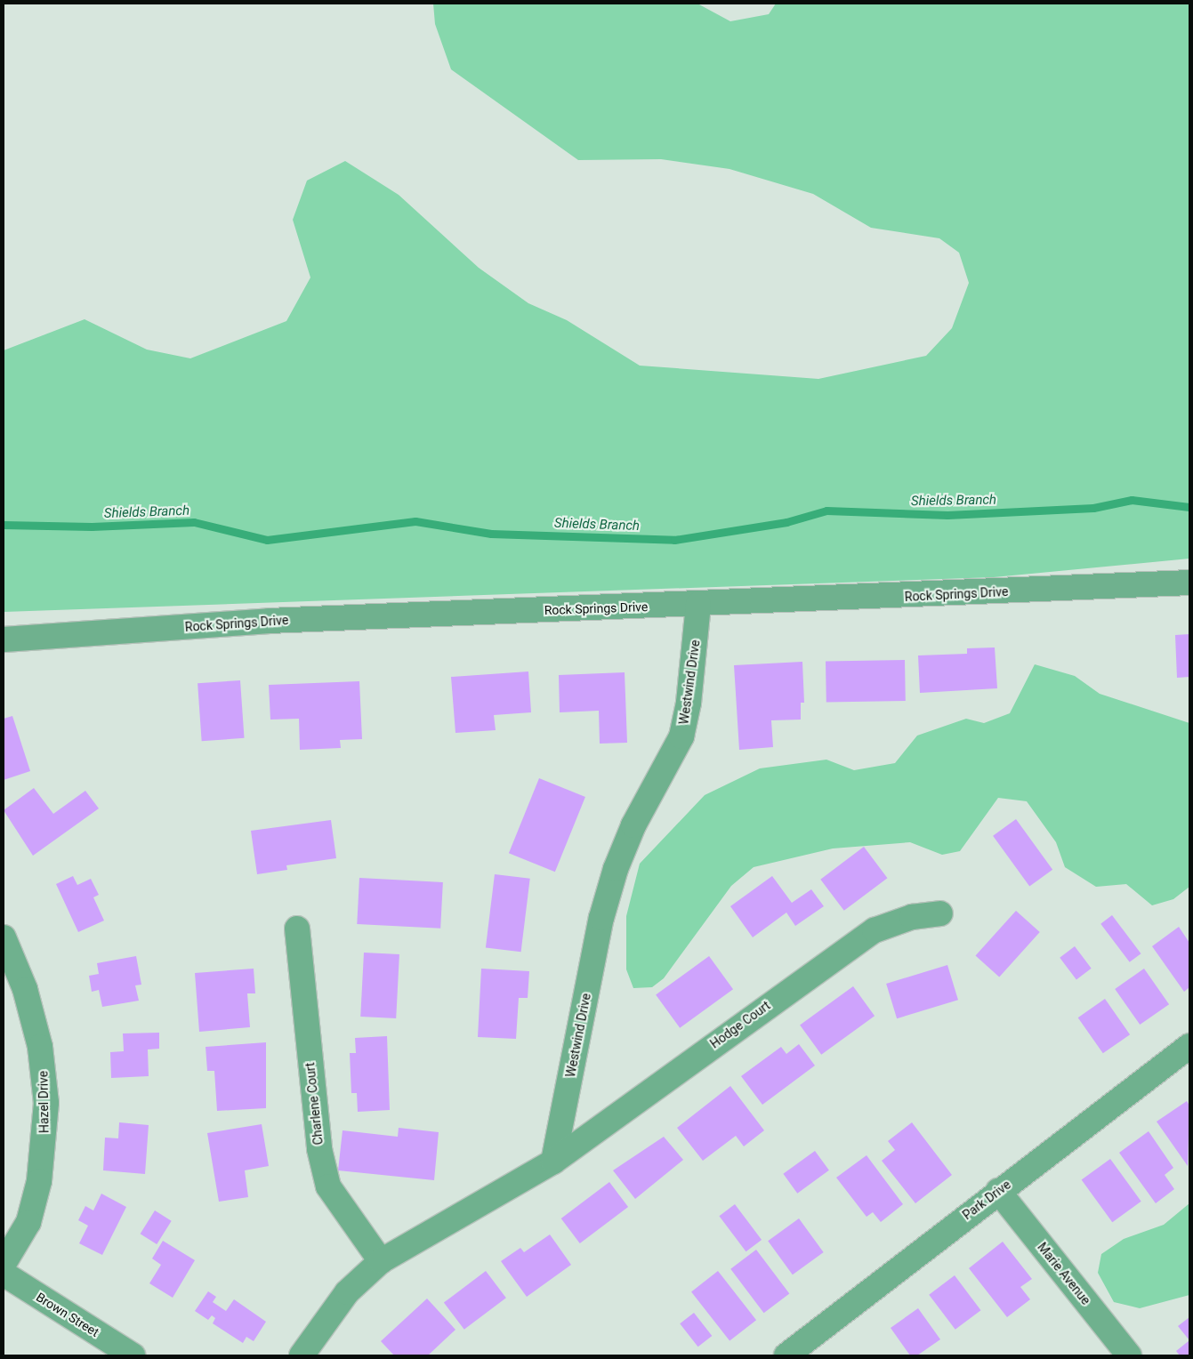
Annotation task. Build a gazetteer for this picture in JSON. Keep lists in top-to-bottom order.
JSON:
{
  "streets": {
    "street": [
      "Rock Springs Drive",
      "Westwind Drive",
      "Hodge Court",
      "Hazel Drive",
      "Charlene Court",
      "Park Drive",
      "Marie Avenue",
      "Brown Street"
    ]
  },
  "crossings": [
    ["Rock Springs Drive", "Westwind Drive"],
    ["Westwind Drive", "Hodge Court"],
    ["Park Drive", "Marie Avenue"]
  ],
  "water": ["Shields Branch"]
}
